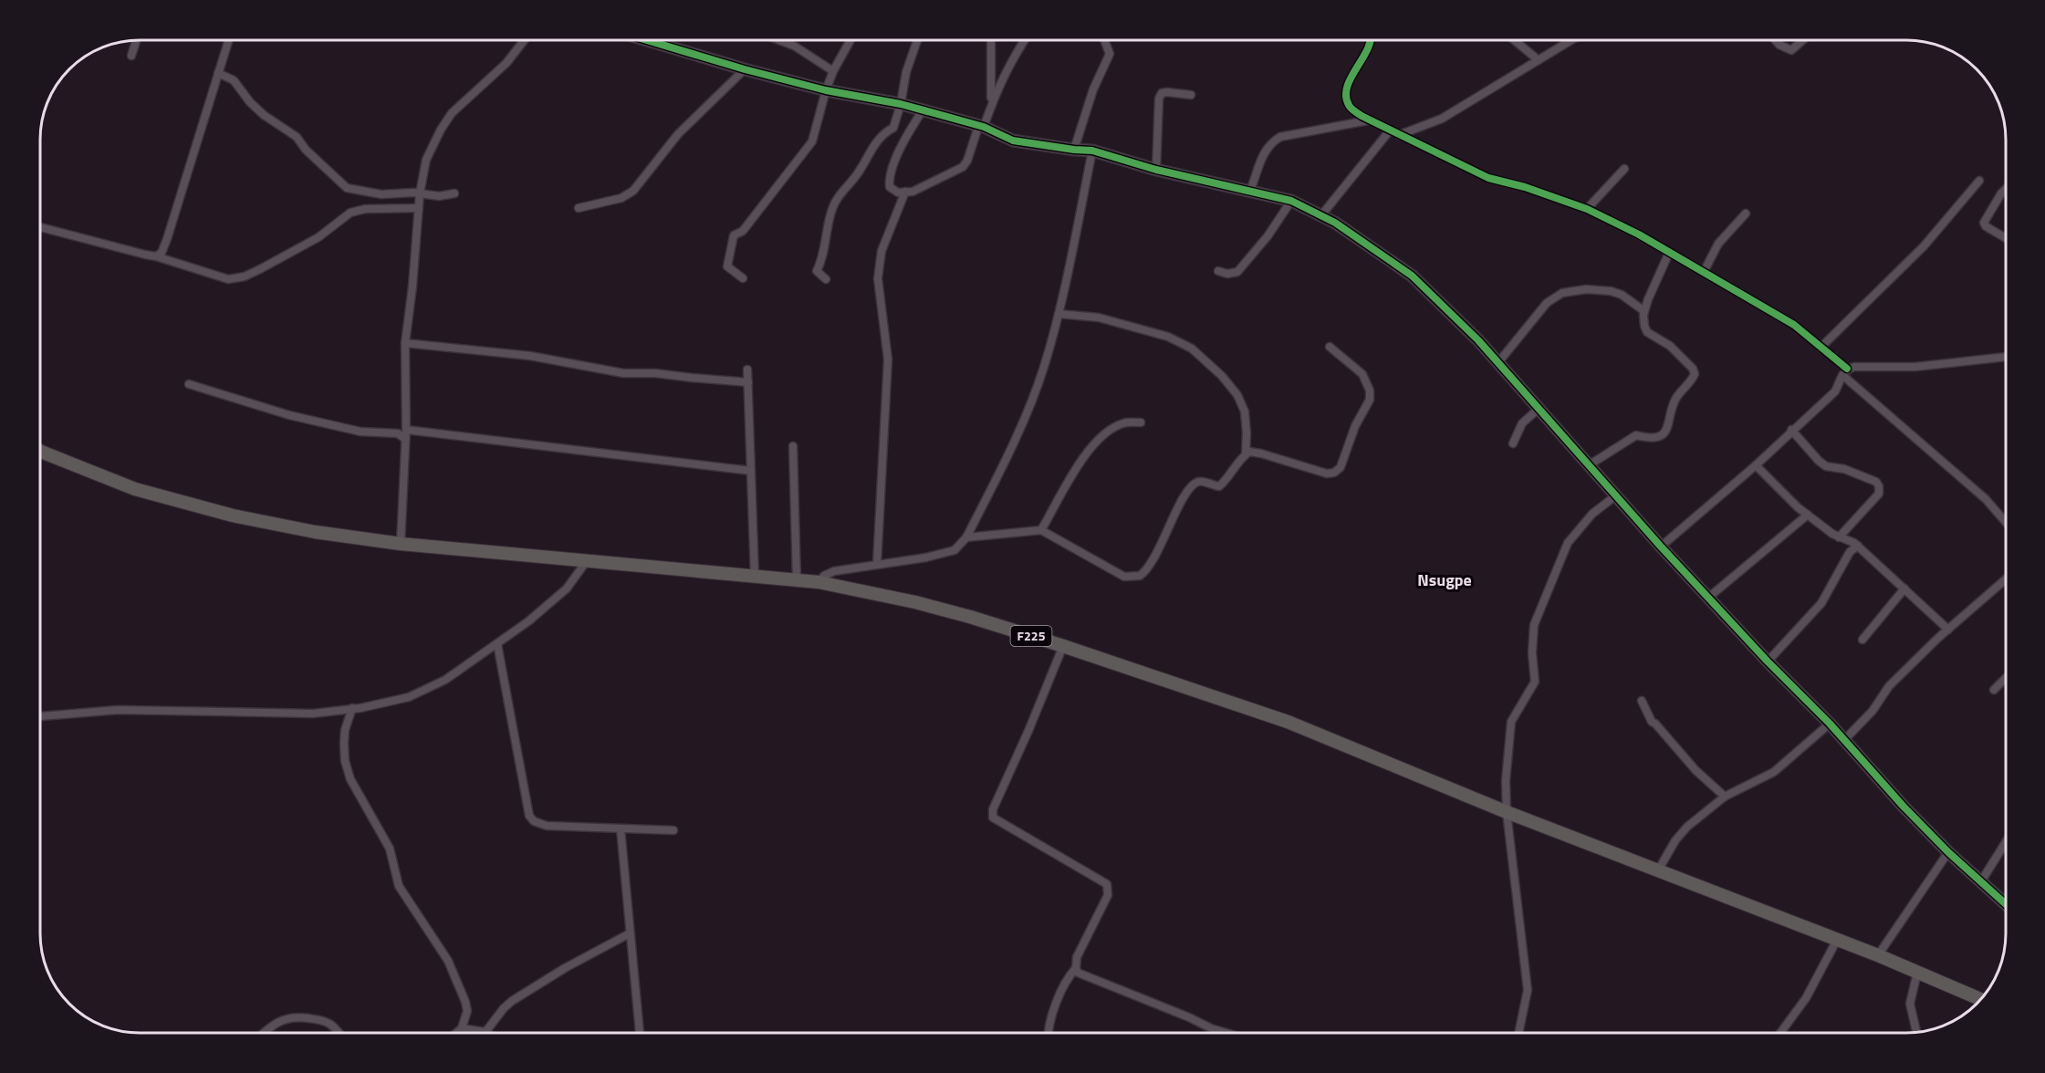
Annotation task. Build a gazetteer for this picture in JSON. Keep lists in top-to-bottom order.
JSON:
{
  "streets": {
    "main road": ["F225"]
  },
  "districts": ["Nsugpe"]
}
